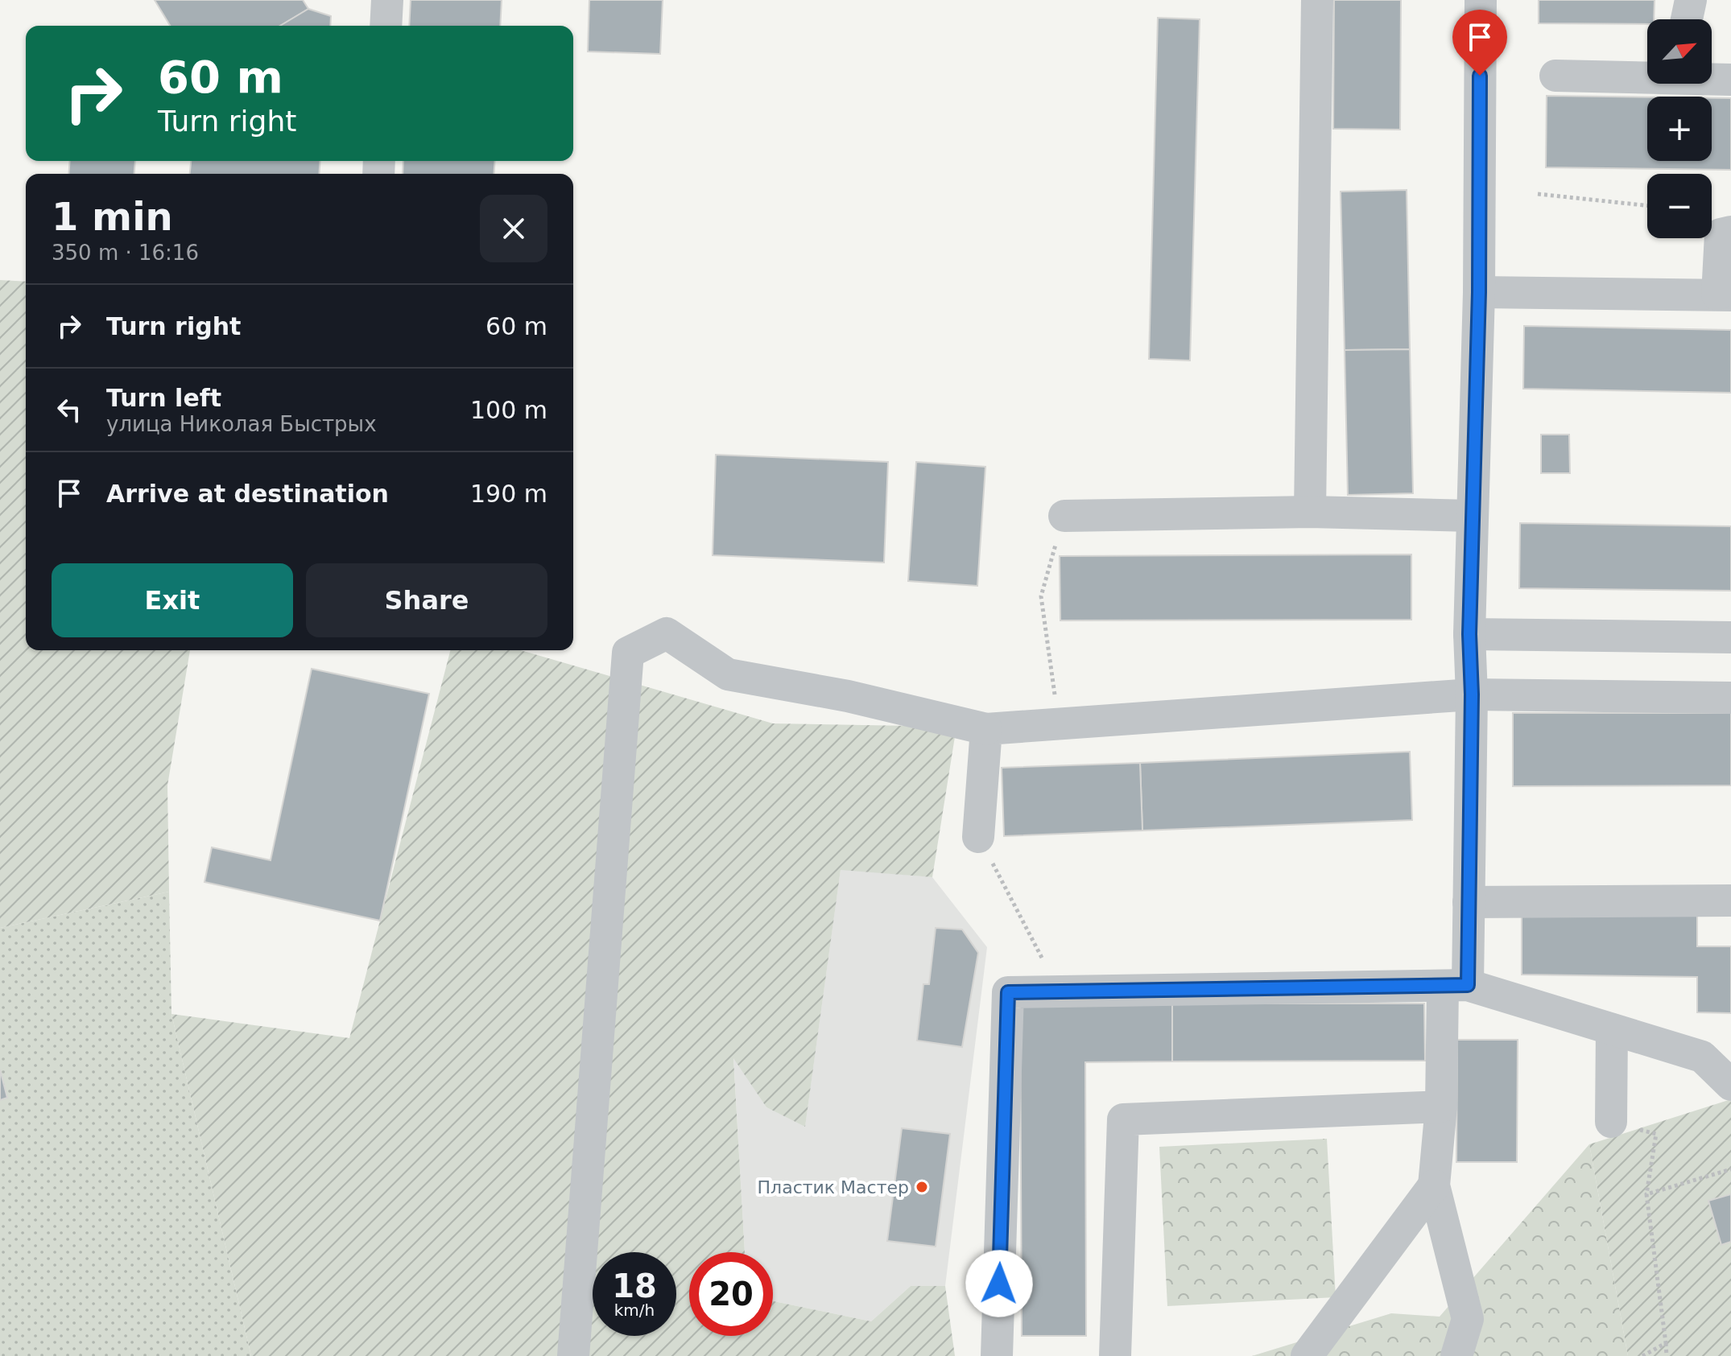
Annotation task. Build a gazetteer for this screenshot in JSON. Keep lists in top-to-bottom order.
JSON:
{
  "places": ["Пластик Мастер"],
  "north": "top right",
  "page": {
    "map_buttons": ["+", "−"],
    "turn": ["60 m", "Turn right"],
    "heading": ["1 min", "350 m · 16:16"],
    "list": [
      {
        "name": "Turn right",
        "value": "60 m"
      },
      {
        "name": "Turn left",
        "note": "улица Николая Быстрых",
        "value": "100 m"
      },
      {
        "name": "Arrive at destination",
        "value": "190 m"
      }
    ],
    "buttons": ["Exit", "Share"],
    "speed": "18 km/h",
    "limit": "20"
  }
}
